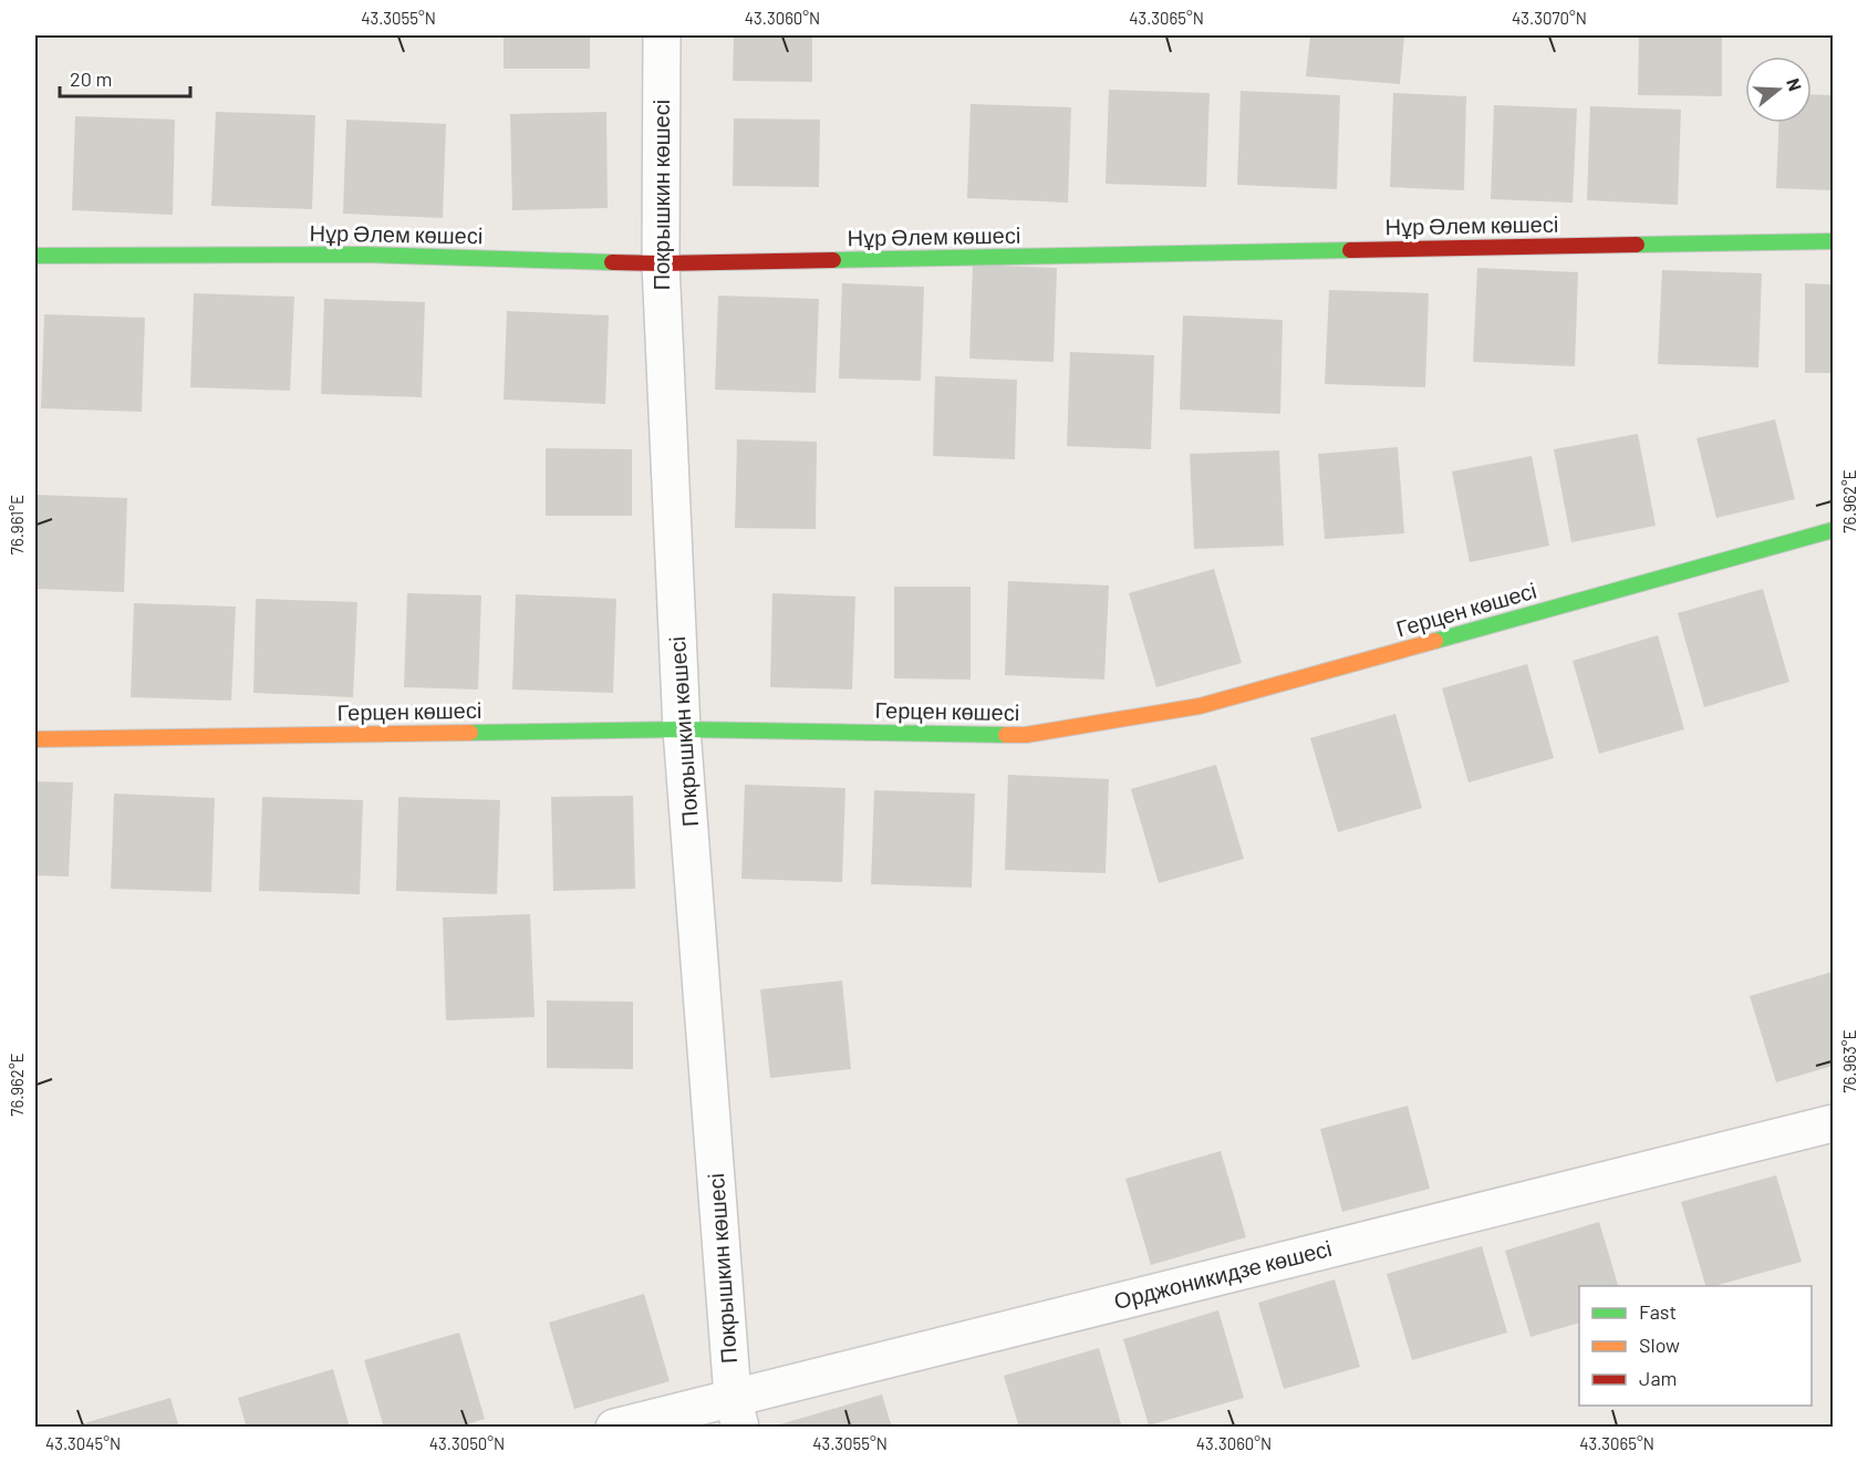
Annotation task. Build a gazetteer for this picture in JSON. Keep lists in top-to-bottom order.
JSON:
{
  "streets": {
    "street": [
      "Покрышкин көшесі",
      "Нұр Әлем көшесі",
      "Герцен көшесі",
      "Орджоникидзе көшесі"
    ]
  },
  "crossings": [
    ["Покрышкин көшесі", "Нұр Әлем көшесі"],
    ["Покрышкин көшесі", "Герцен көшесі"],
    ["Покрышкин көшесі", "Орджоникидзе көшесі"]
  ],
  "legend": ["Fast", "Slow", "Jam"],
  "scale_bar": "20 m",
  "north": "right",
  "coordinates": [
    "43.3055°N",
    "43.3060°N",
    "43.3065°N",
    "43.3070°N",
    "76.962°E",
    "76.961°E",
    "76.963°E",
    "43.3045°N",
    "43.3050°N"
  ]
}
